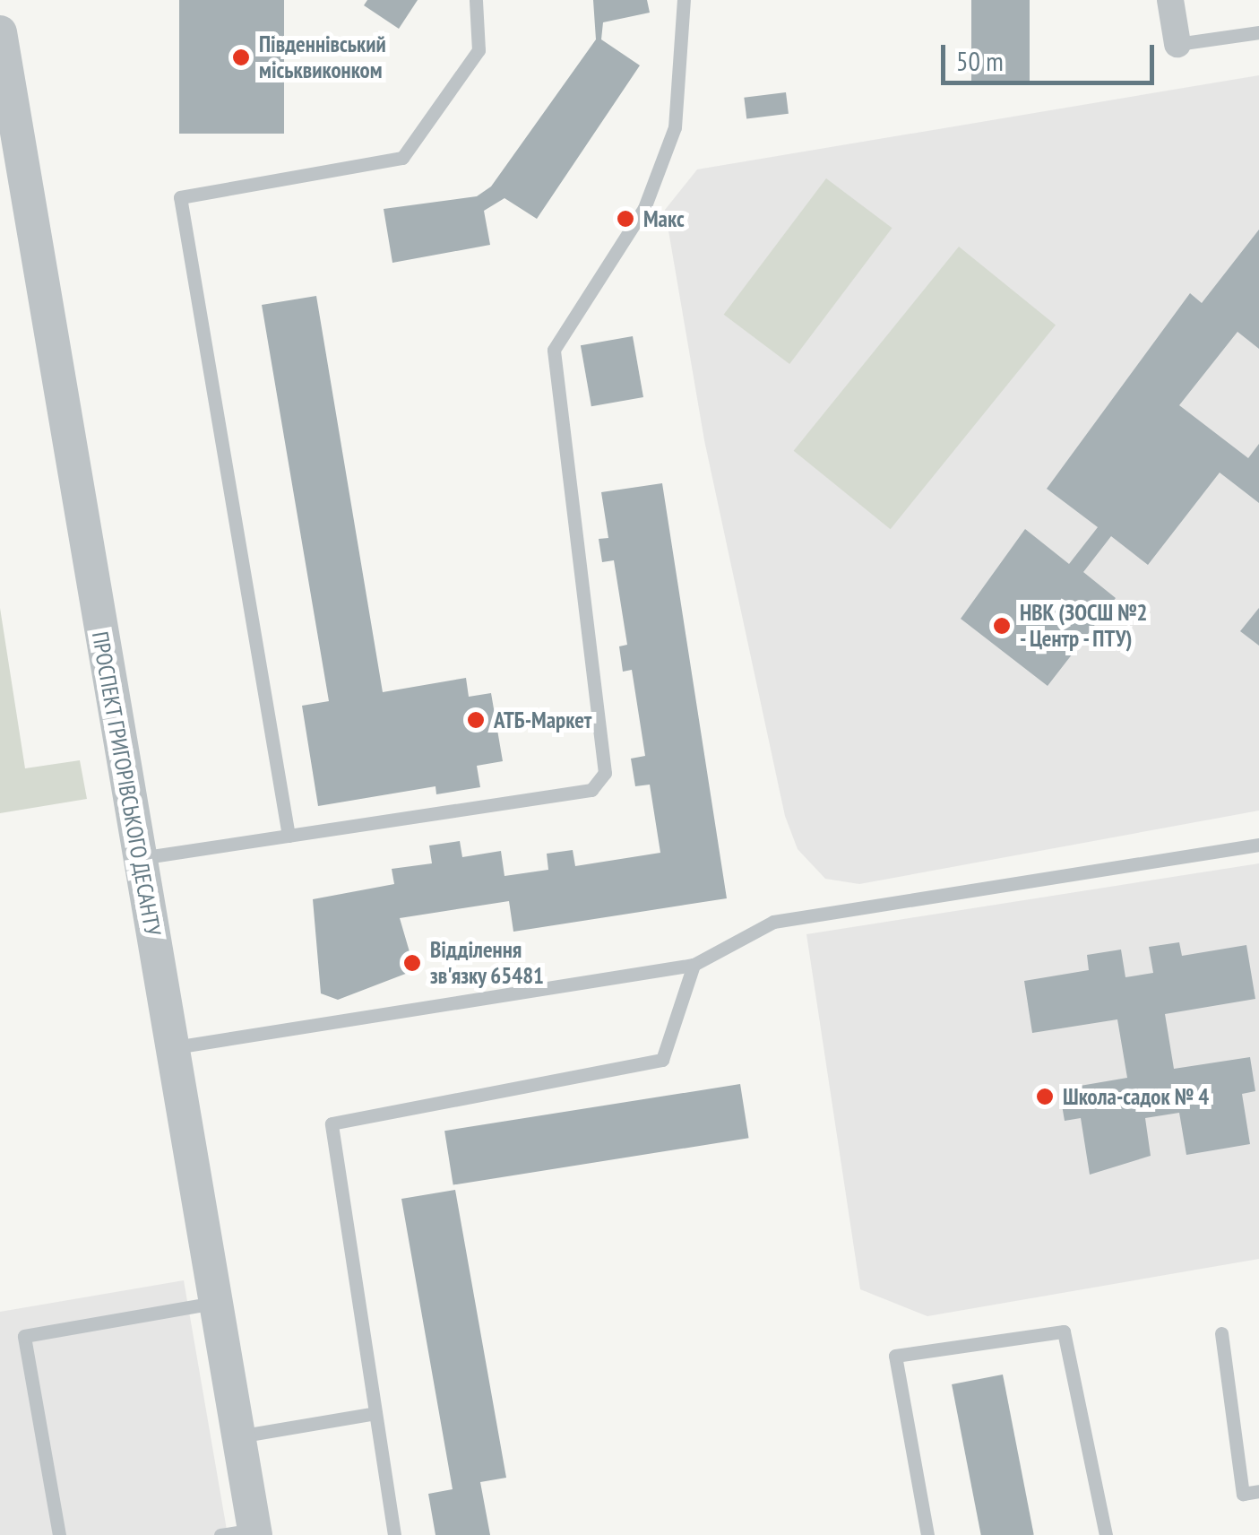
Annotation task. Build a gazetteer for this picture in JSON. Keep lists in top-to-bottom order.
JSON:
{
  "streets": {
    "street": ["ПРОСПЕКТ ГРИГОРІВСЬКОГО ДЕСАНТУ"]
  },
  "places": [
    "Південнівський міськвиконком",
    "Макс",
    "НВК (ЗОСШ №2 - Центр - ПТУ)",
    "АТБ-Маркет",
    "Відділення зв'язку 65481",
    "Школа-садок № 4"
  ],
  "scale_bar": "50 m"
}
